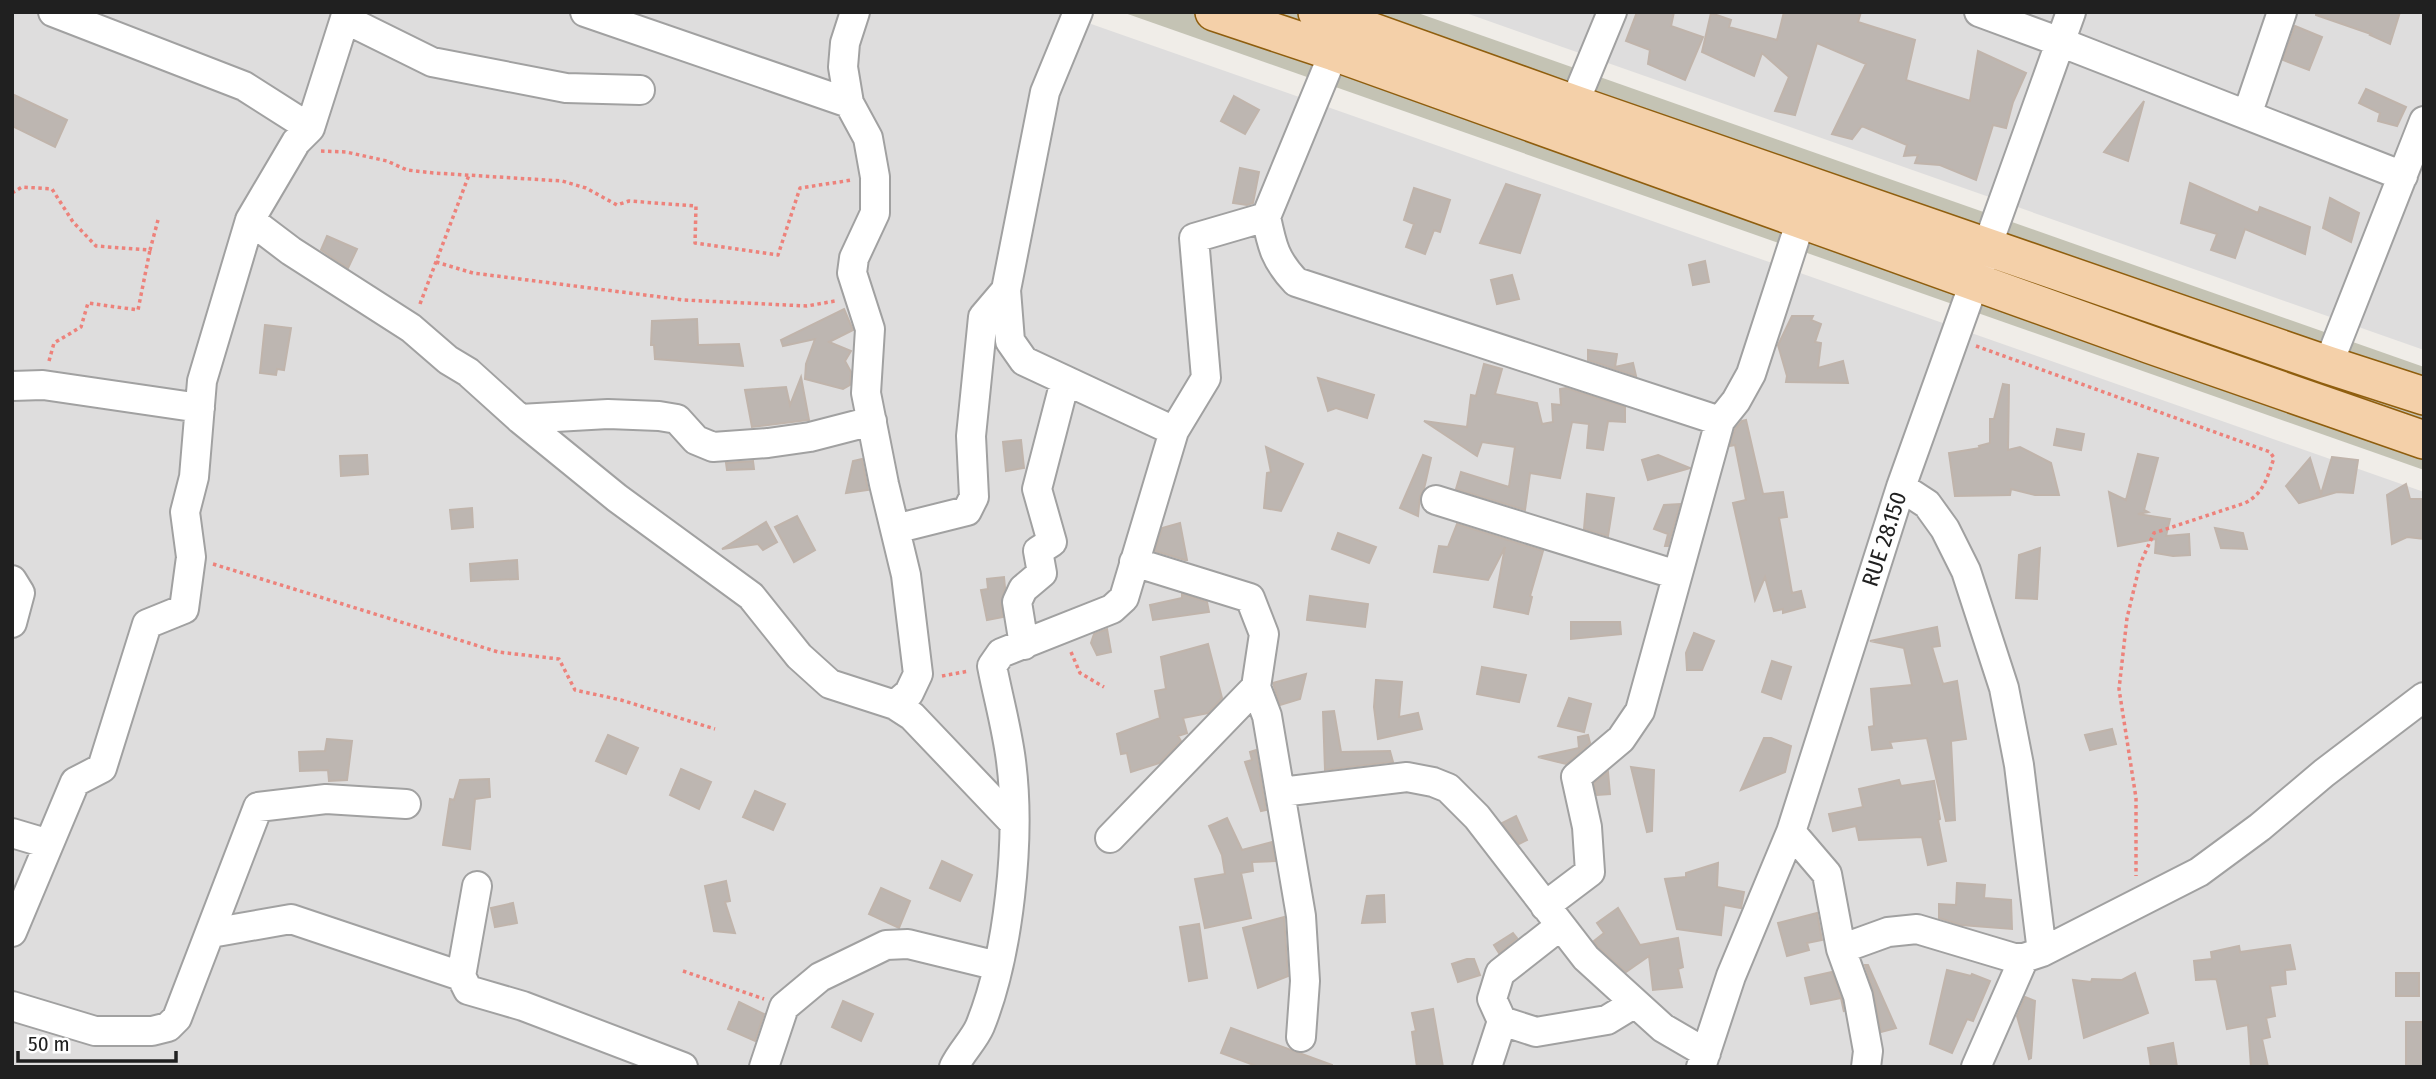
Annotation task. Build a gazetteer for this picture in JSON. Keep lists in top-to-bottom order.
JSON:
{
  "streets": {
    "street": ["RUE 28.150"]
  },
  "scale_bar": "50 m"
}
